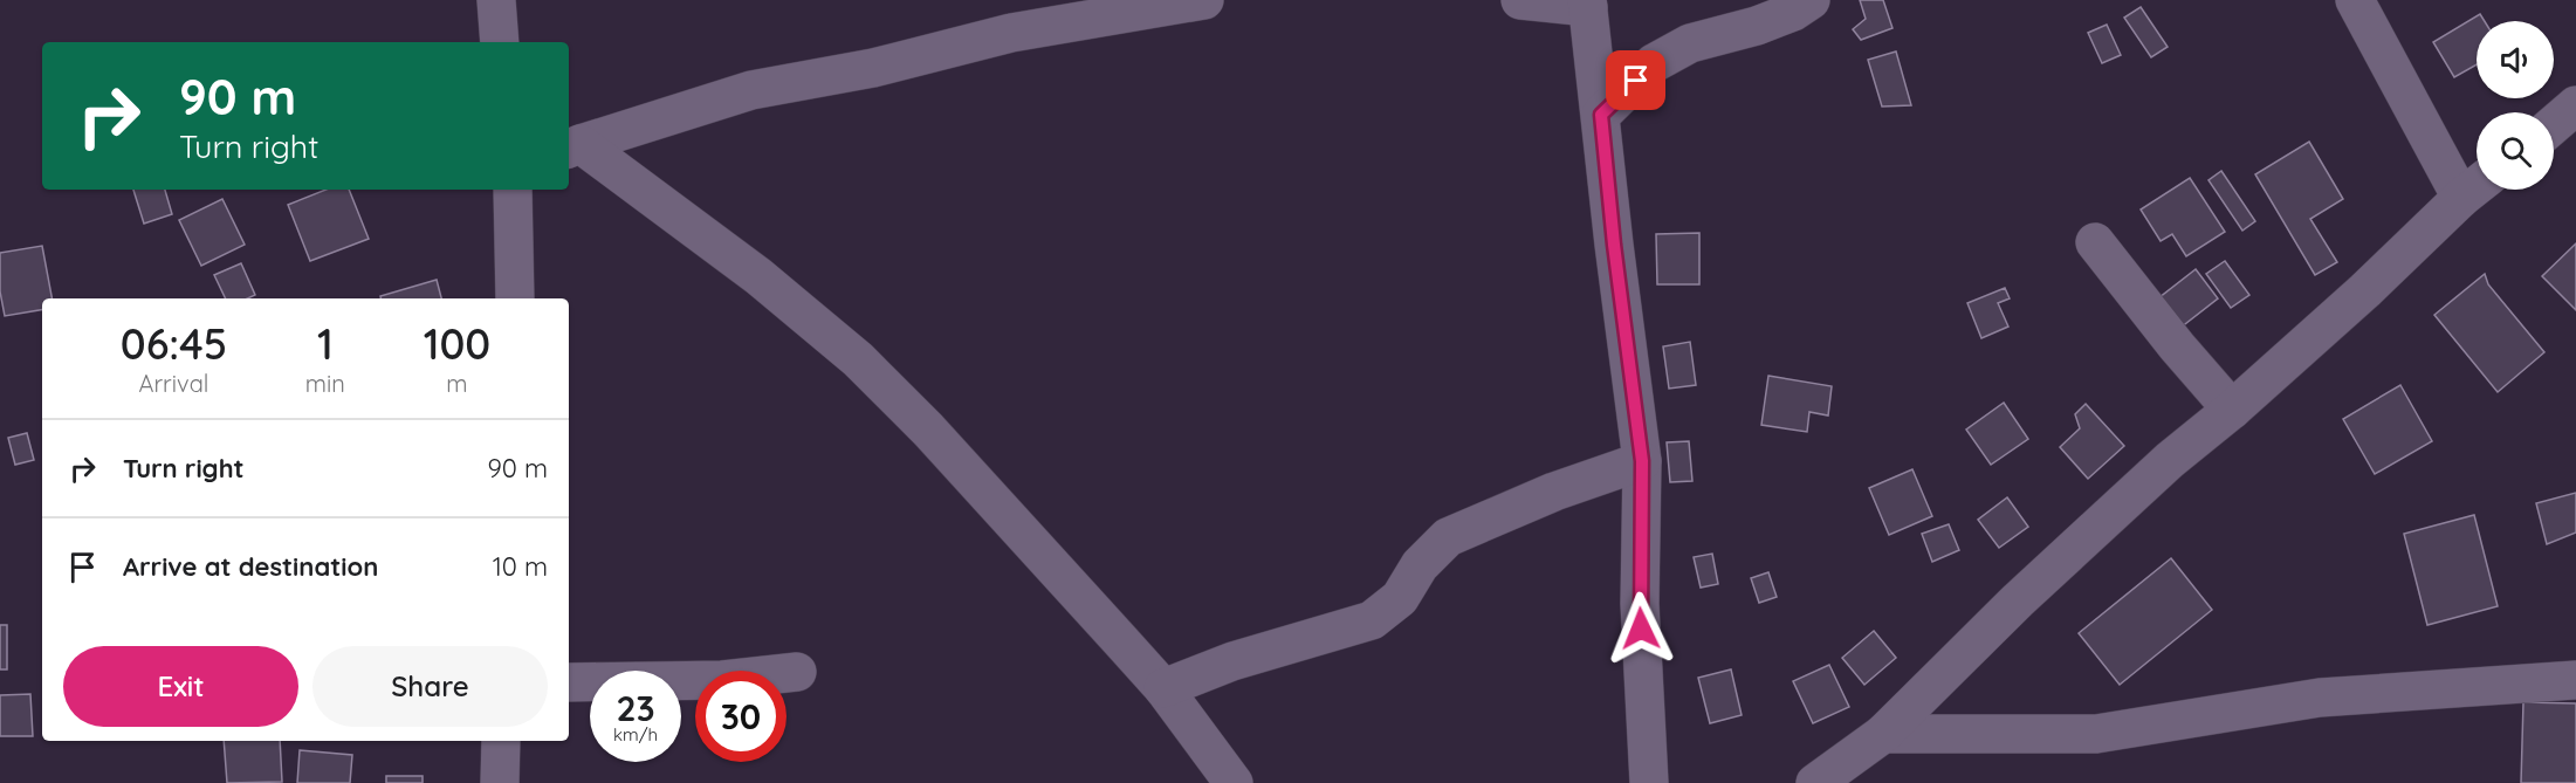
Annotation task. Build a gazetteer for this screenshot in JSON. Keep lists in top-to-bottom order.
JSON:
{
  "page": {
    "turn": ["90 m", "Turn right"],
    "eta": [
      "06:45",
      "Arrival",
      "1",
      "min",
      "100",
      "m"
    ],
    "list": [
      {
        "name": "Turn right",
        "value": "90 m"
      },
      {
        "name": "Arrive at destination",
        "value": "10 m"
      }
    ],
    "buttons": ["Exit", "Share"],
    "speed": "23 km/h",
    "limit": "30"
  }
}
